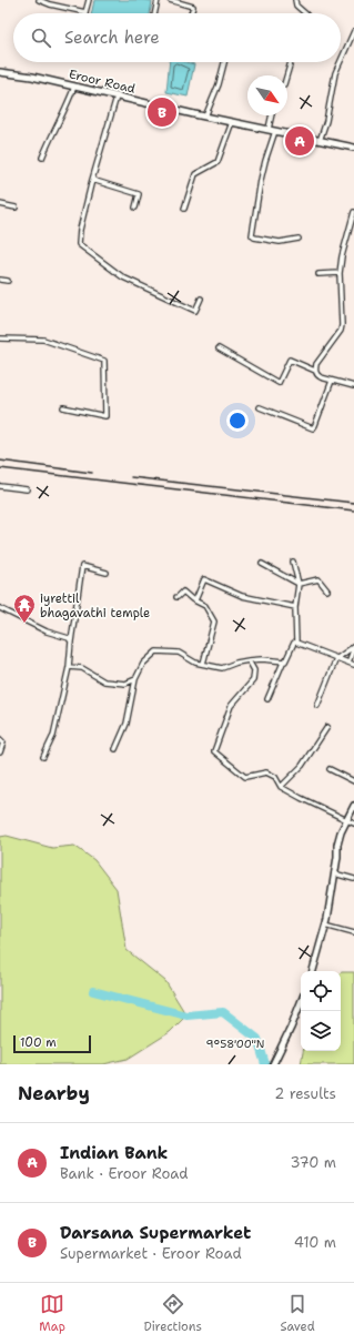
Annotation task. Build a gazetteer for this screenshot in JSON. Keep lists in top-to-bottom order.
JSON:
{
  "streets": {
    "main road": ["Eroor Road"]
  },
  "places": {
    "temple": ["iyrettil bhagavathi temple"]
  },
  "scale_bar": "100 m",
  "north": "bottom right",
  "page": {
    "search": "Search here",
    "pins": ["B", "A"],
    "scale": "100 m",
    "heading": ["Nearby", "2 results"],
    "list": [
      {
        "mark": "A",
        "name": "Indian Bank",
        "note": "Bank · Eroor Road",
        "value": "370 m"
      },
      {
        "mark": "B",
        "name": "Darsana Supermarket",
        "note": "Supermarket · Eroor Road",
        "value": "410 m"
      }
    ],
    "nav": ["Map", "Directions", "Saved"]
  },
  "coordinates": ["9°58'00\"N"]
}
